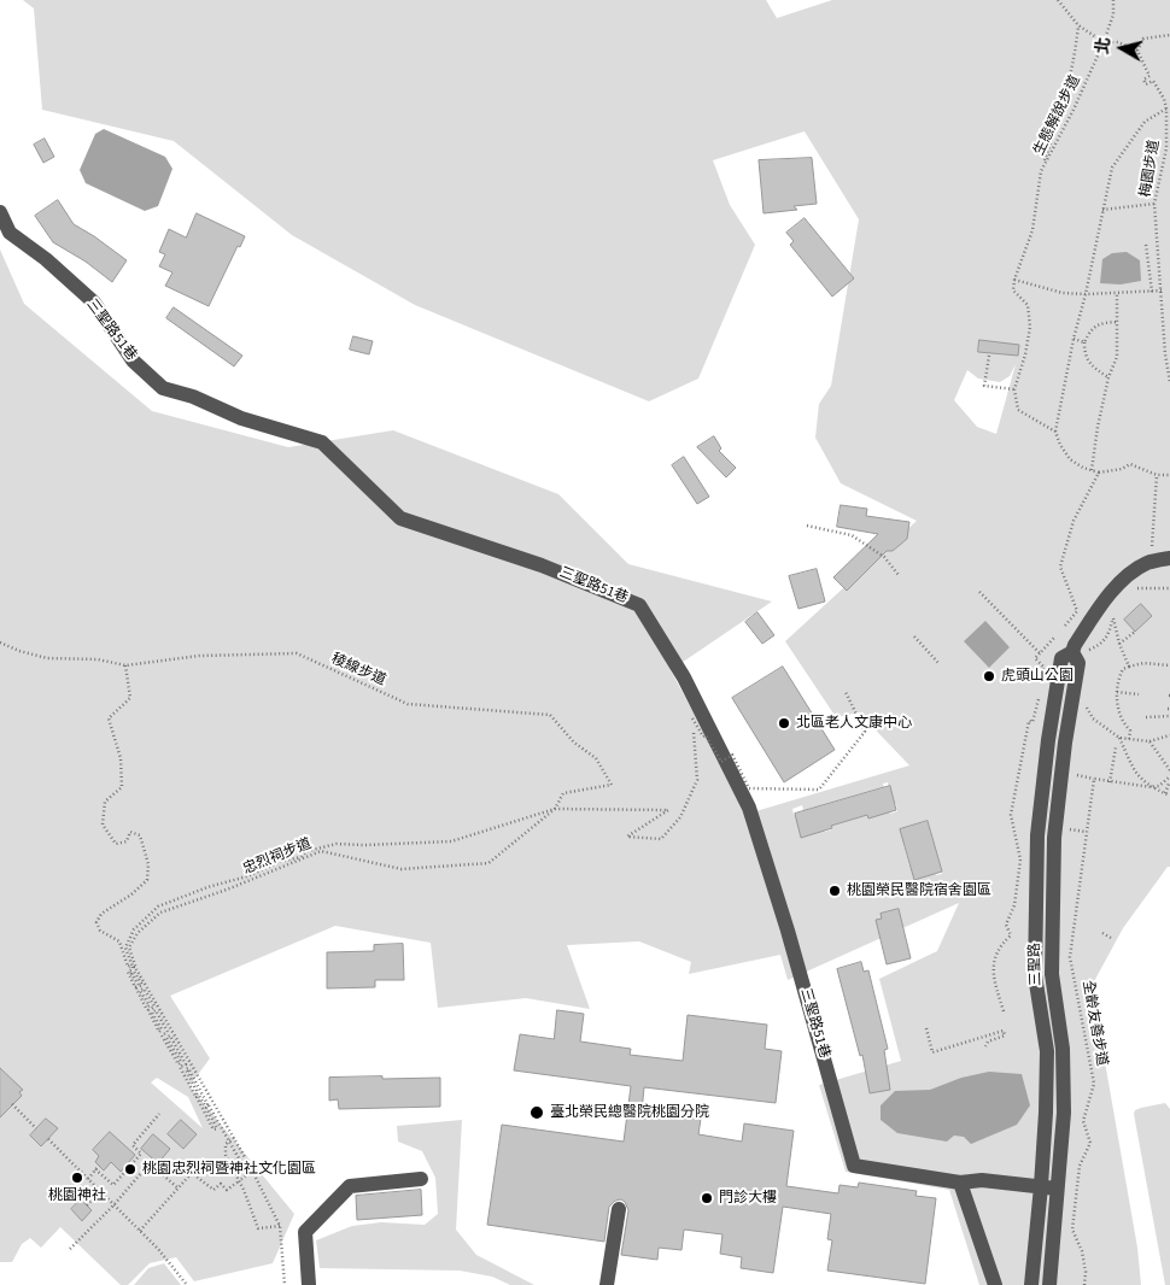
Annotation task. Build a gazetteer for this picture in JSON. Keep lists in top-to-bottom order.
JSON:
{
  "streets": {
    "street": ["三聖路51巷", "三聖路"],
    "path": [
      "生態解說步道",
      "梅園步道",
      "稜線步道",
      "忠烈祠步道",
      "全齡友善步道"
    ]
  },
  "crossings": [
    ["三聖路51巷", "三聖路"],
    ["稜線步道", "忠烈祠步道"]
  ],
  "places": [
    "虎頭山公園",
    "北區老人文康中心",
    "桃園榮民醫院宿舍園區",
    "臺北榮民總醫院桃園分院",
    "桃園忠烈祠暨神社文化園區",
    "桃園神社",
    "門診大樓"
  ],
  "north": "left"
}
